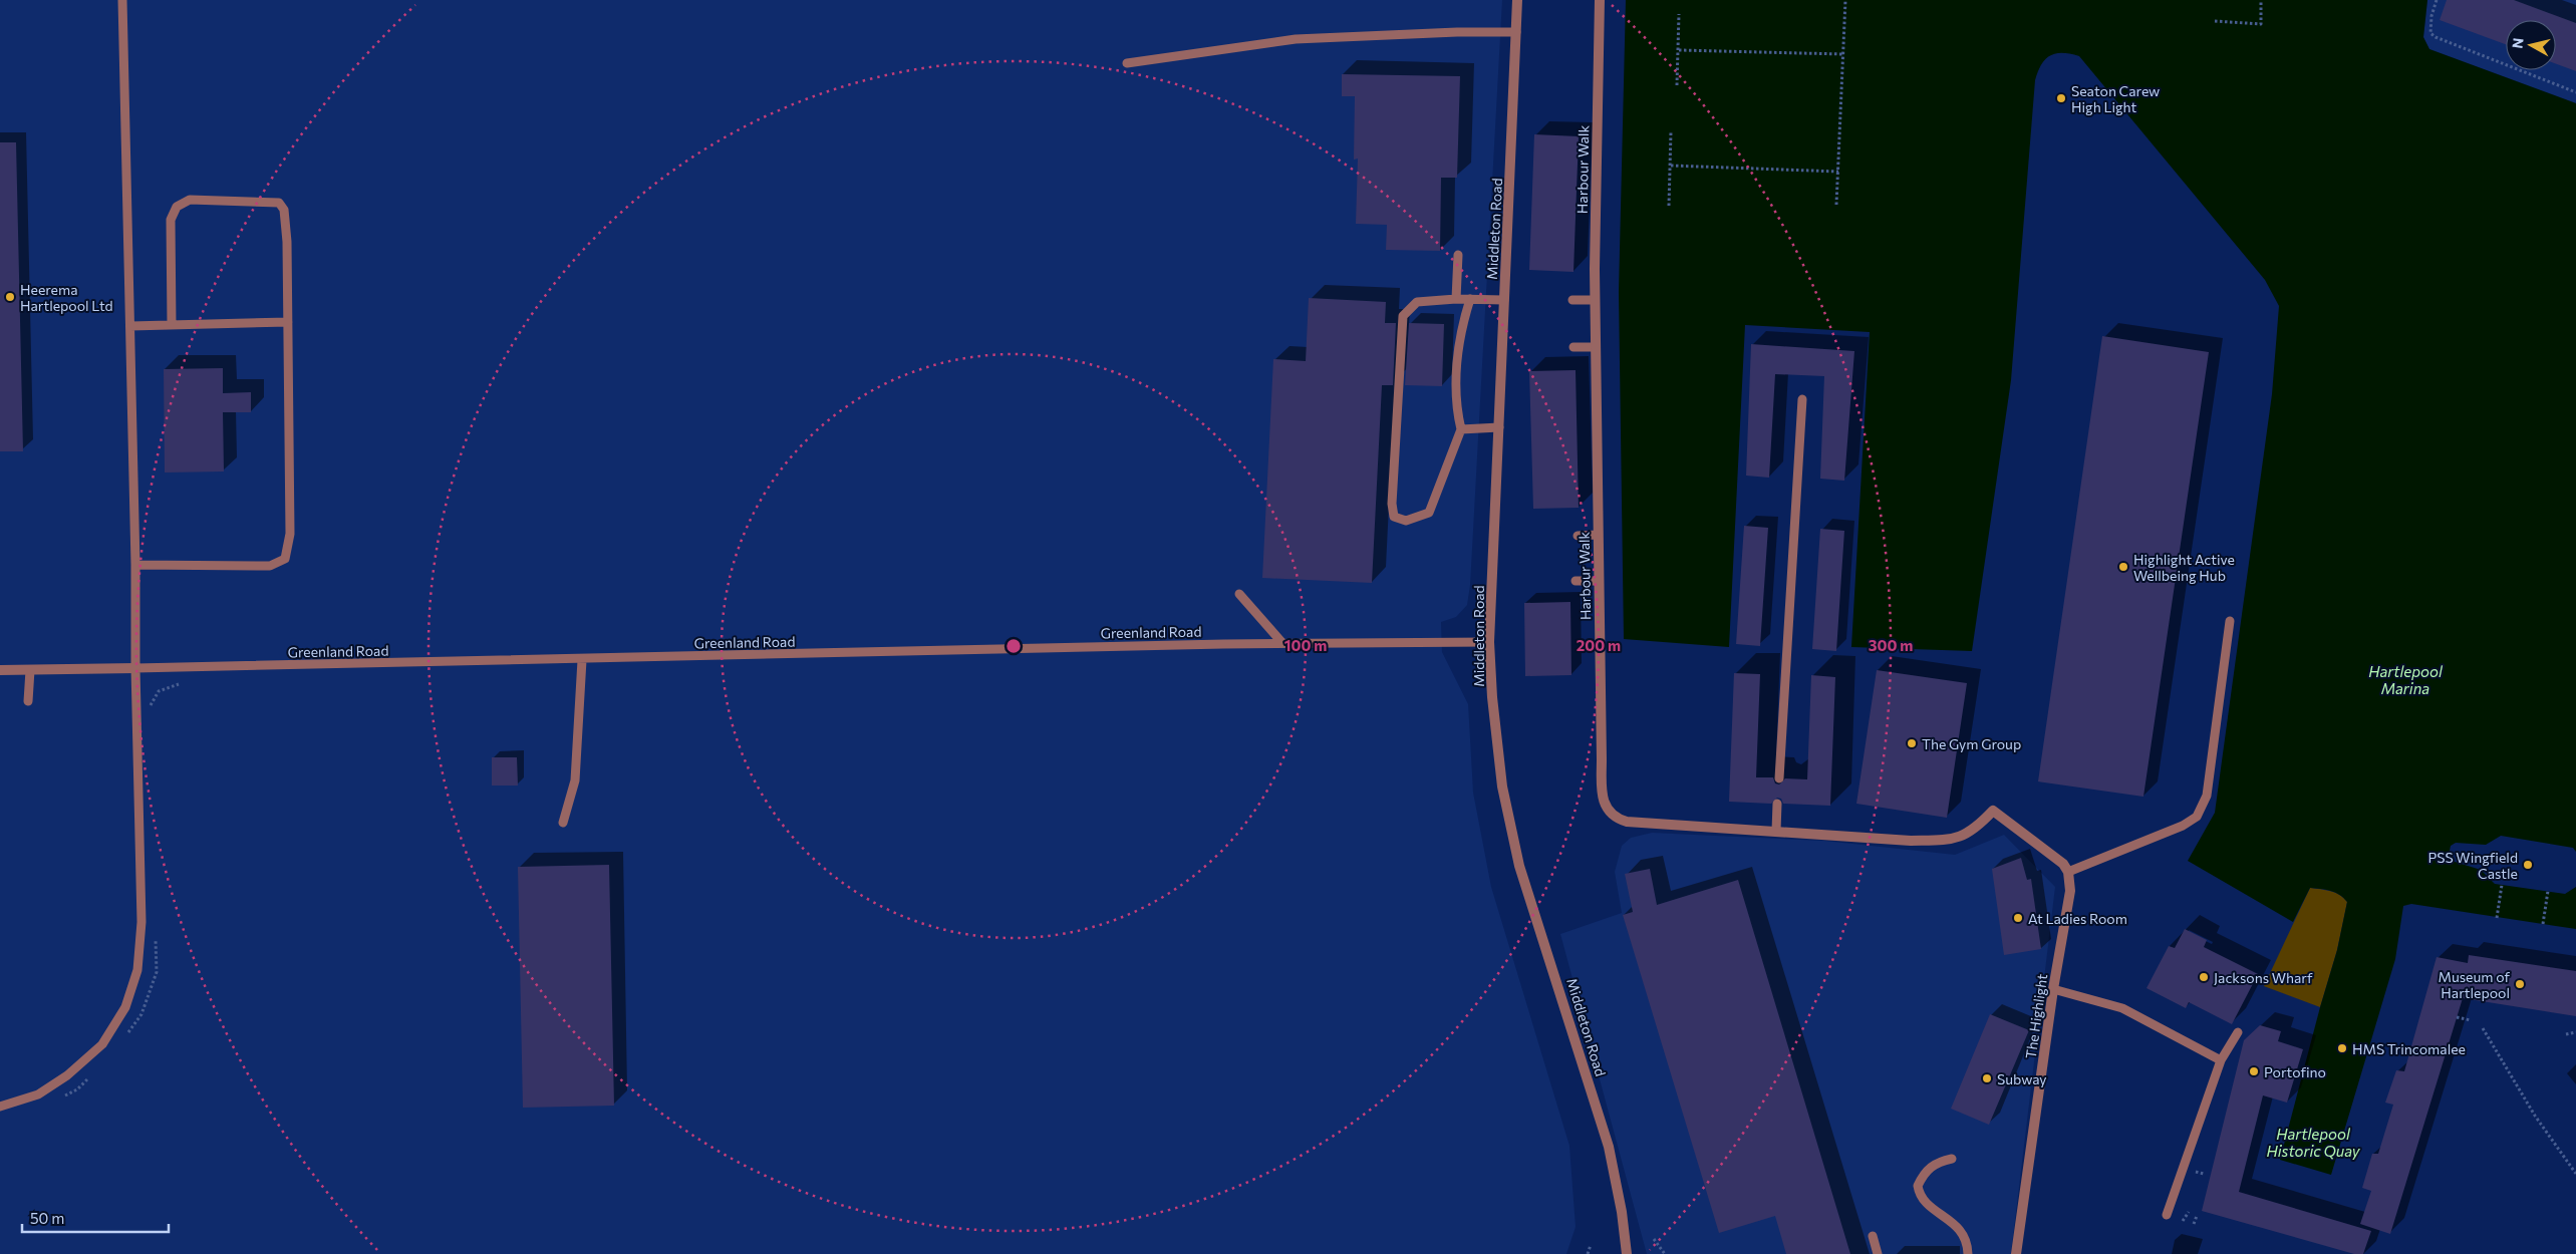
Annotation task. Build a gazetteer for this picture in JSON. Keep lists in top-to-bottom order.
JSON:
{
  "streets": {
    "street": [
      "Harbour Walk",
      "Middleton Road",
      "Greenland Road",
      "The Highlight"
    ]
  },
  "crossings": [
    ["Harbour Walk", "The Highlight"],
    ["Middleton Road", "Greenland Road"]
  ],
  "water": ["Hartlepool Marina", "Hartlepool Historic Quay"],
  "places": [
    "Seaton Carew High Light",
    "Heerema Hartlepool Ltd",
    "Highlight Active Wellbeing Hub",
    "The Gym Group",
    "PSS Wingfield Castle",
    "At Ladies Room",
    "Jacksons Wharf",
    "Museum of Hartlepool",
    "HMS Trincomalee",
    "Portofino",
    "Subway"
  ],
  "scale_bar": "50 m",
  "north": "left",
  "rings": ["100 m", "200 m", "300 m"]
}
